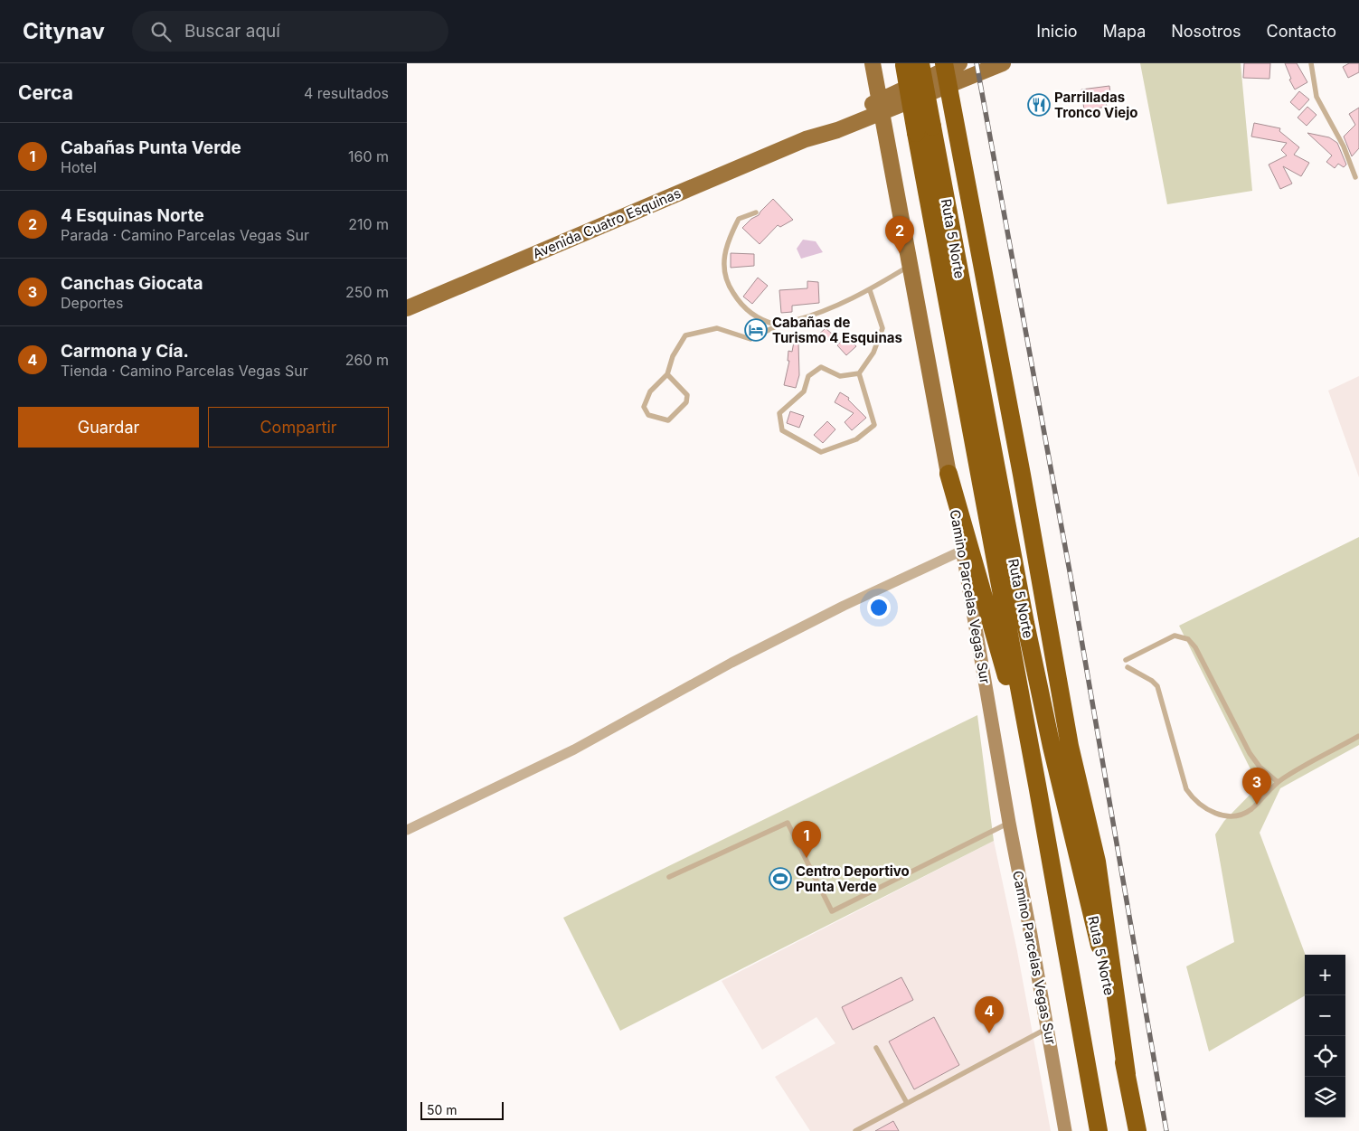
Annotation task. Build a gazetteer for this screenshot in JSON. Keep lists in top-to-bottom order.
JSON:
{
  "streets": {
    "highway": ["Ruta 5 Norte"],
    "main road": ["Avenida Cuatro Esquinas", "Camino Parcelas Vegas Sur"]
  },
  "crossings": [
    ["Avenida Cuatro Esquinas", "Camino Parcelas Vegas Sur"]
  ],
  "places": {
    "restaurant": ["Parrilladas Tronco Viejo"],
    "hotel": ["Cabañas de Turismo 4 Esquinas"],
    "sports": ["Centro Deportivo Punta Verde"]
  },
  "scale_bar": "50 m",
  "page": {
    "header": "Citynav",
    "search": "Buscar aquí",
    "nav": [
      "Inicio",
      "Mapa",
      "Nosotros",
      "Contacto"
    ],
    "heading": ["Cerca", "4 resultados"],
    "list": [
      {
        "mark": "1",
        "name": "Cabañas Punta Verde",
        "note": "Hotel",
        "value": "160 m"
      },
      {
        "mark": "2",
        "name": "4 Esquinas Norte",
        "note": "Parada · Camino Parcelas Vegas Sur",
        "value": "210 m"
      },
      {
        "mark": "3",
        "name": "Canchas Giocata",
        "note": "Deportes",
        "value": "250 m"
      },
      {
        "mark": "4",
        "name": "Carmona y Cía.",
        "note": "Tienda · Camino Parcelas Vegas Sur",
        "value": "260 m"
      }
    ],
    "pins": [
      "2",
      "3",
      "1",
      "4"
    ],
    "buttons": ["Guardar", "Compartir"],
    "map_buttons": ["+", "−"],
    "scale": "50 m"
  }
}
